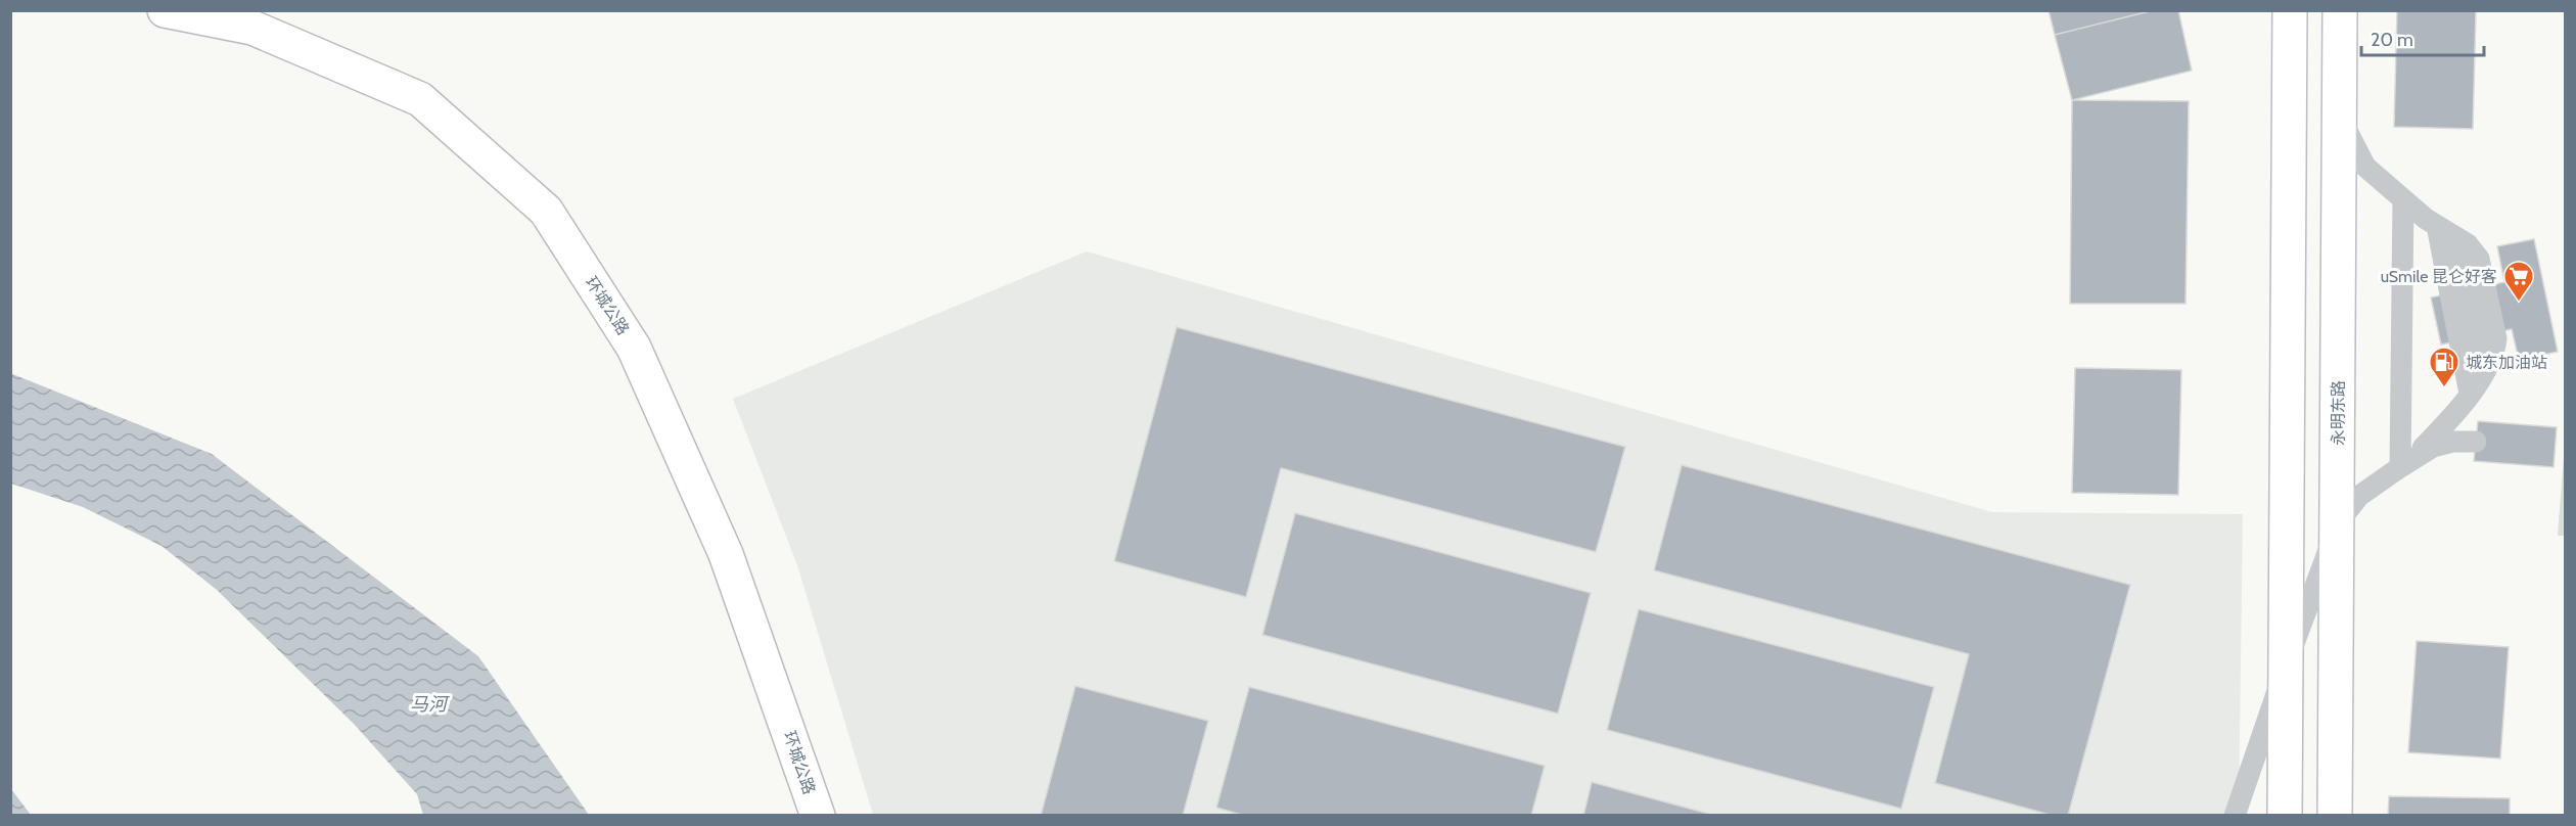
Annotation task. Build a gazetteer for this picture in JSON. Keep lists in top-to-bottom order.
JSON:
{
  "streets": {
    "main road": ["环城公路", "永明东路"]
  },
  "water": ["马河"],
  "places": {
    "supermarket": ["uSmile 昆仑好客"],
    "fuel station": ["城东加油站"]
  },
  "scale_bar": "20 m"
}
